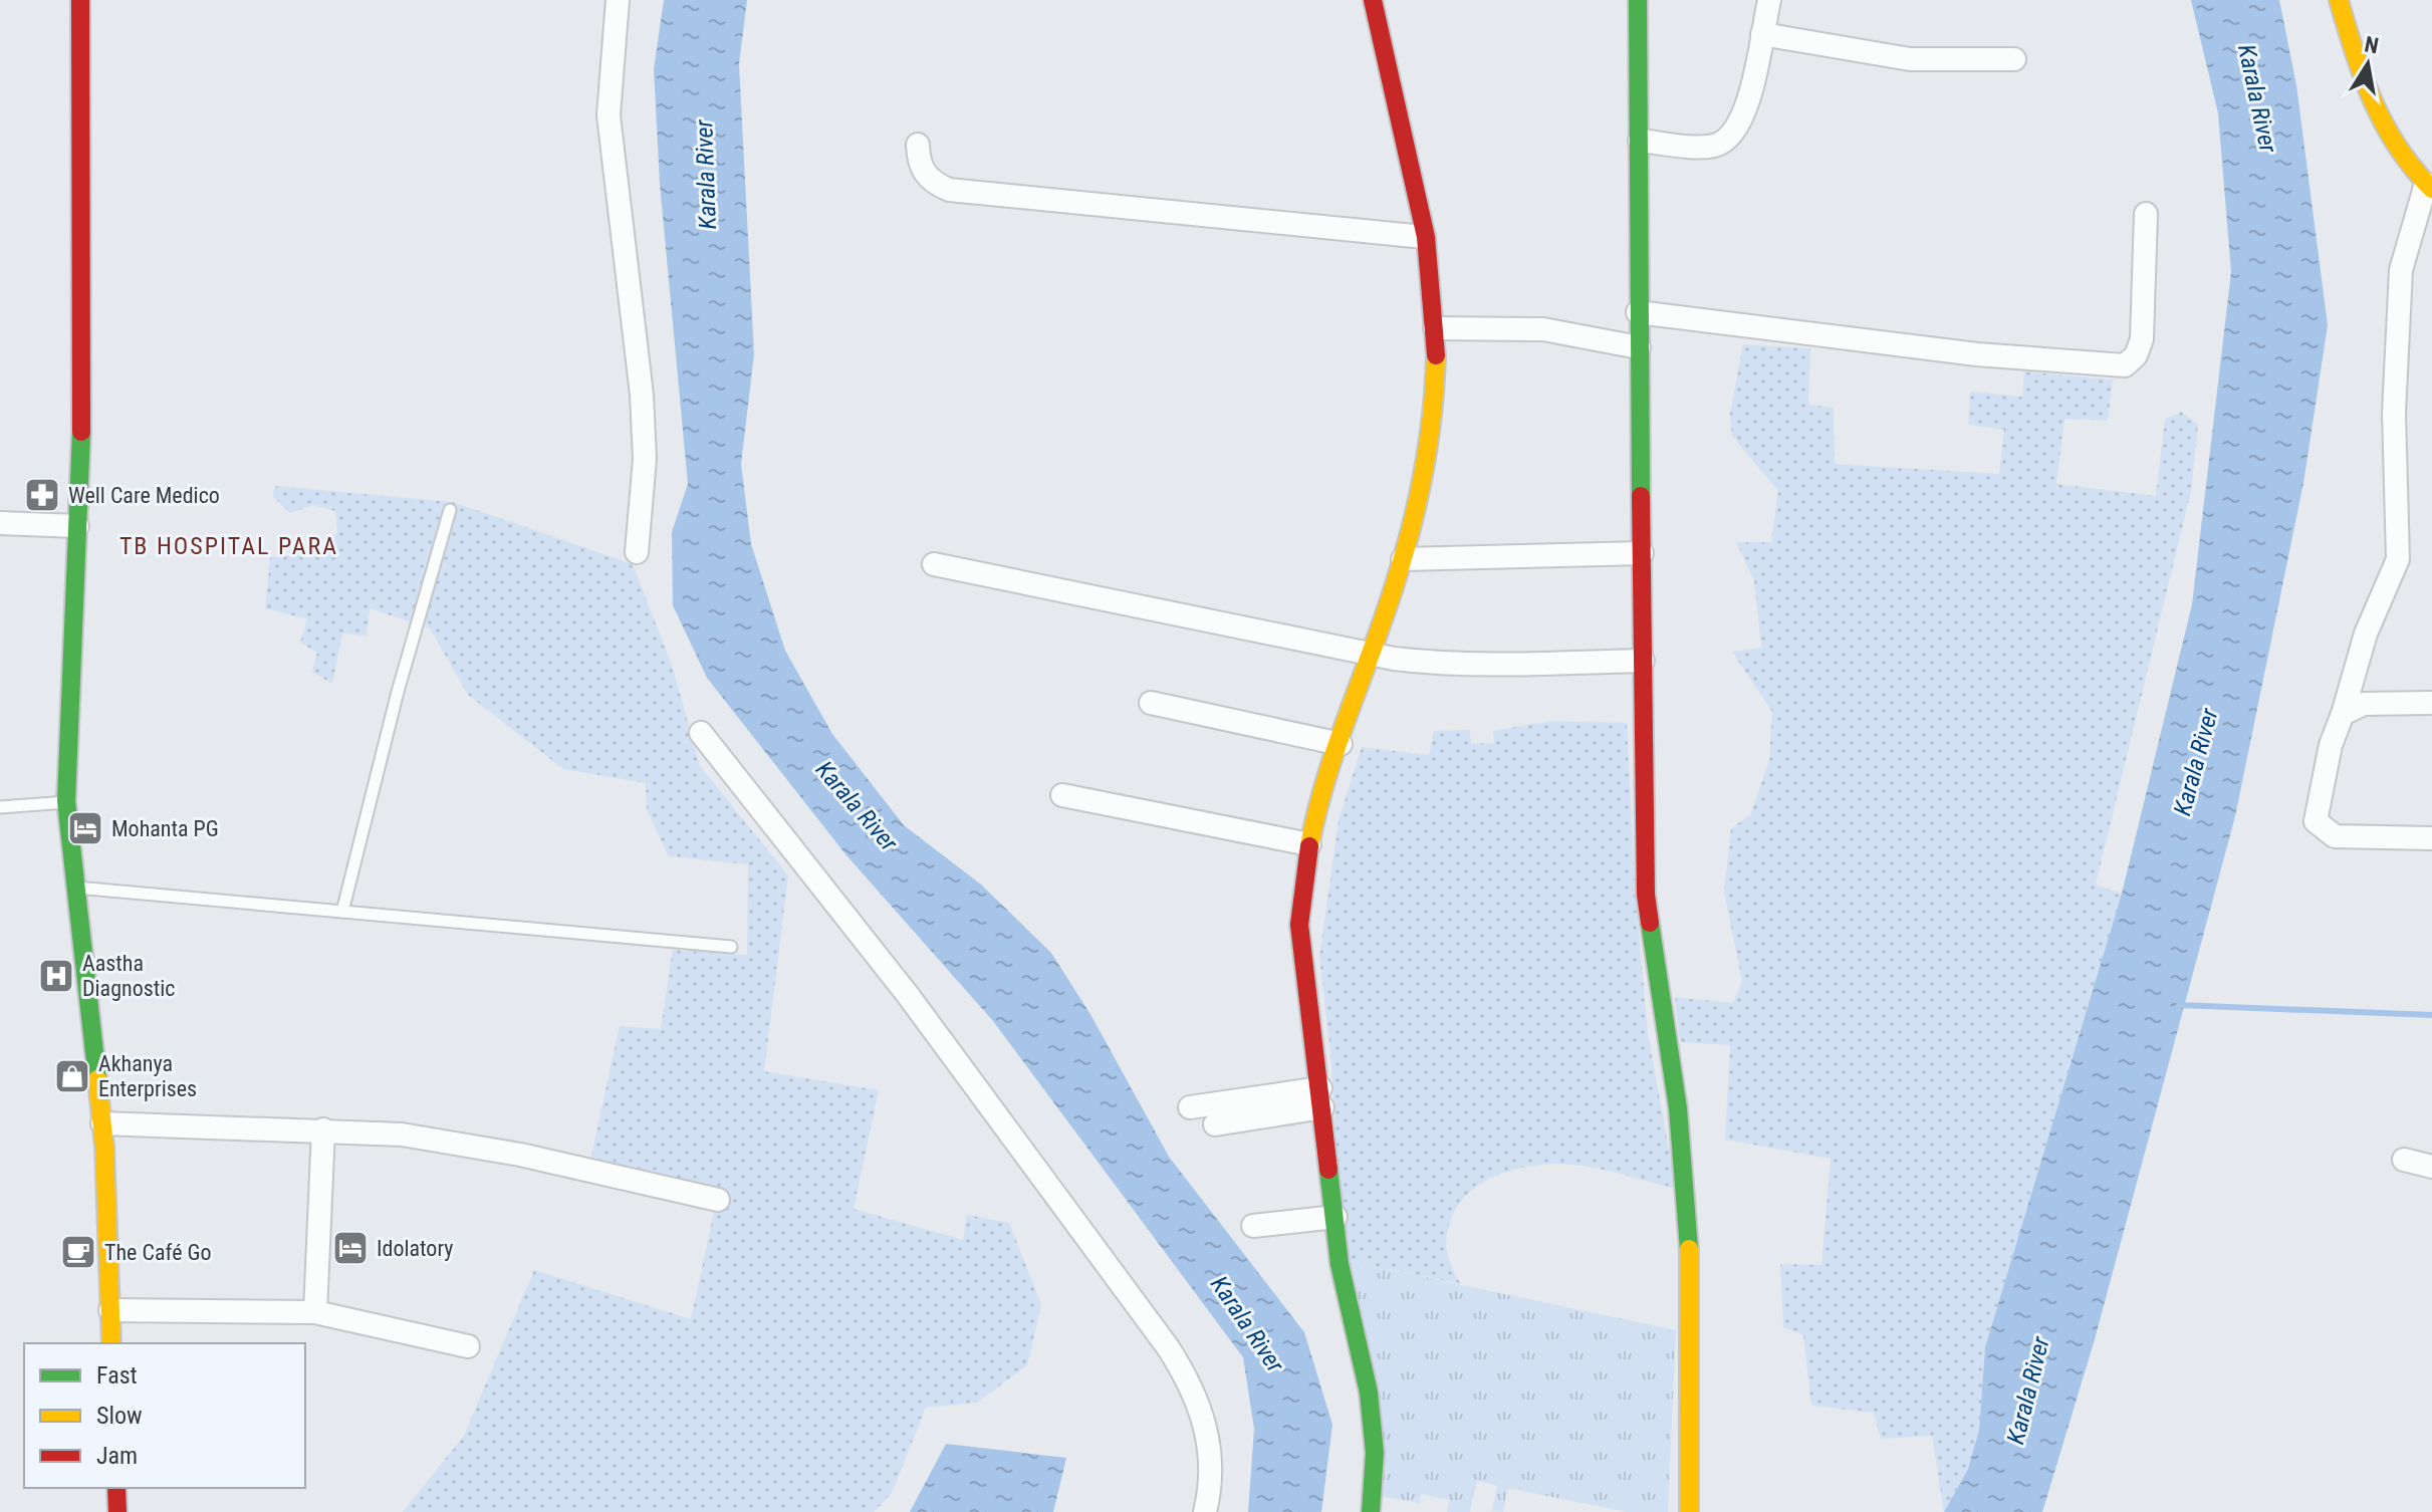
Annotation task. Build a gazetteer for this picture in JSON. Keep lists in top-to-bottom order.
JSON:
{
  "districts": ["TB HOSPITAL PARA"],
  "water": ["Karala River"],
  "places": {
    "pharmacy": ["Well Care Medico"],
    "hotel": ["Mohanta PG", "Idolatory"],
    "hospital": ["Aastha Diagnostic"],
    "shop": ["Akhanya Enterprises"],
    "cafe": ["The Café Go"]
  },
  "legend": ["Fast", "Slow", "Jam"],
  "north": "top"
}
